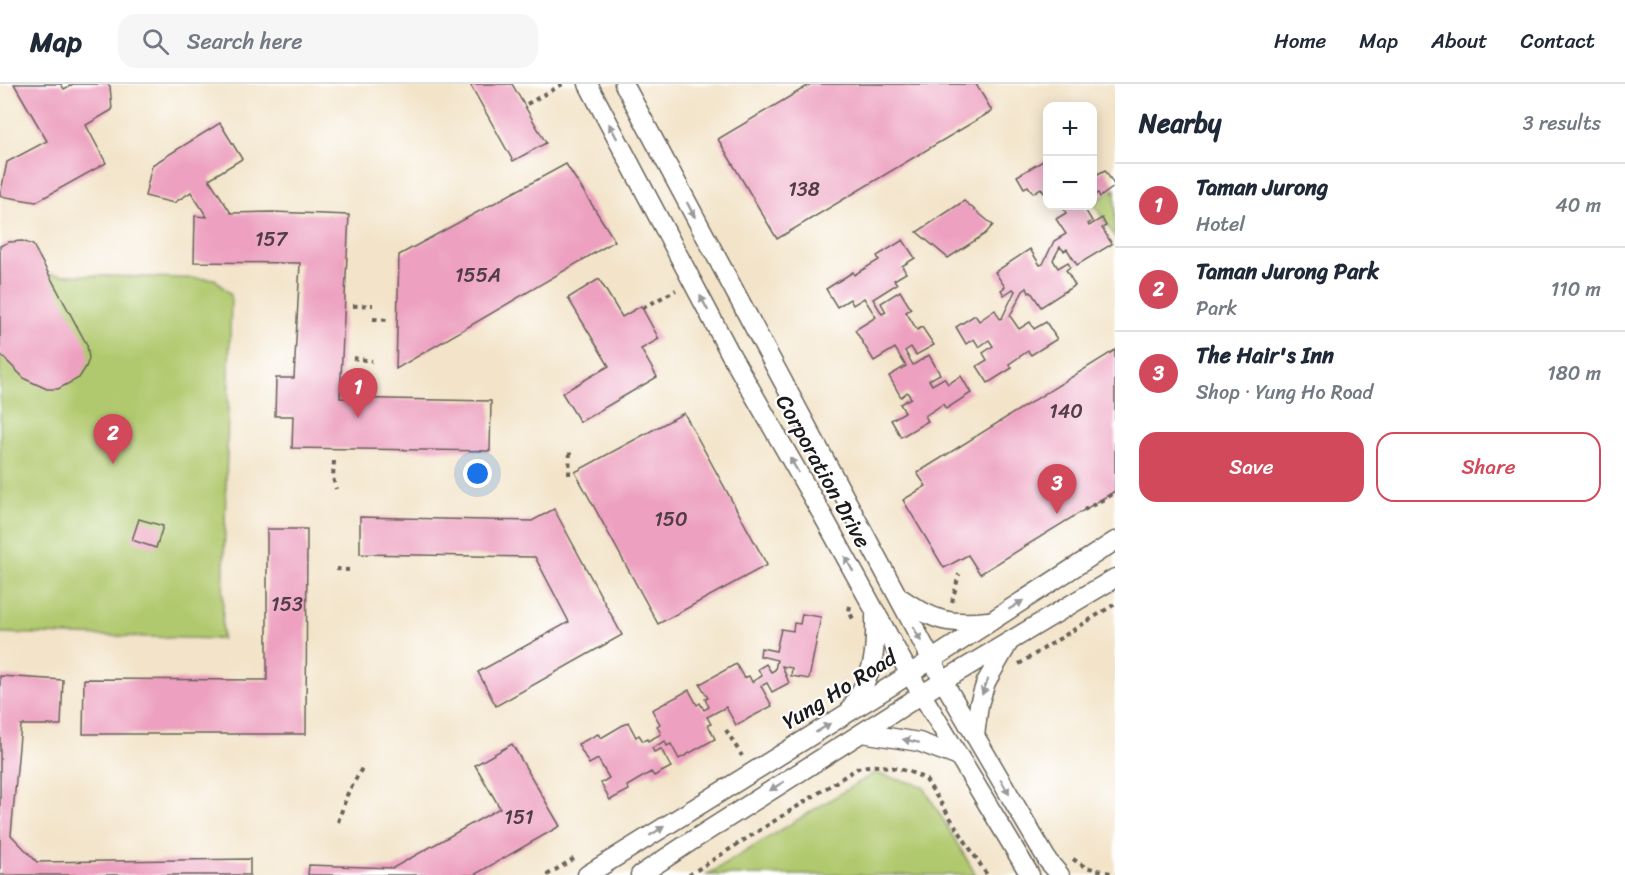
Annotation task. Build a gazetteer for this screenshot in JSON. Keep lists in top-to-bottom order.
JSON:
{
  "streets": {
    "street": ["Corporation Drive", "Yung Ho Road"]
  },
  "crossings": [
    ["Corporation Drive", "Yung Ho Road"]
  ],
  "house_numbers": [
    "138",
    "157",
    "155A",
    "140",
    "150",
    "153",
    "151"
  ],
  "page": {
    "header": "Map",
    "search": "Search here",
    "nav": [
      "Home",
      "Map",
      "About",
      "Contact"
    ],
    "heading": ["Nearby", "3 results"],
    "map_buttons": ["+", "−"],
    "list": [
      {
        "mark": "1",
        "name": "Taman Jurong",
        "note": "Hotel",
        "value": "40 m"
      },
      {
        "mark": "2",
        "name": "Taman Jurong Park",
        "note": "Park",
        "value": "110 m"
      },
      {
        "mark": "3",
        "name": "The Hair's Inn",
        "note": "Shop · Yung Ho Road",
        "value": "180 m"
      }
    ],
    "pins": ["1", "2", "3"],
    "buttons": ["Save", "Share"]
  }
}
